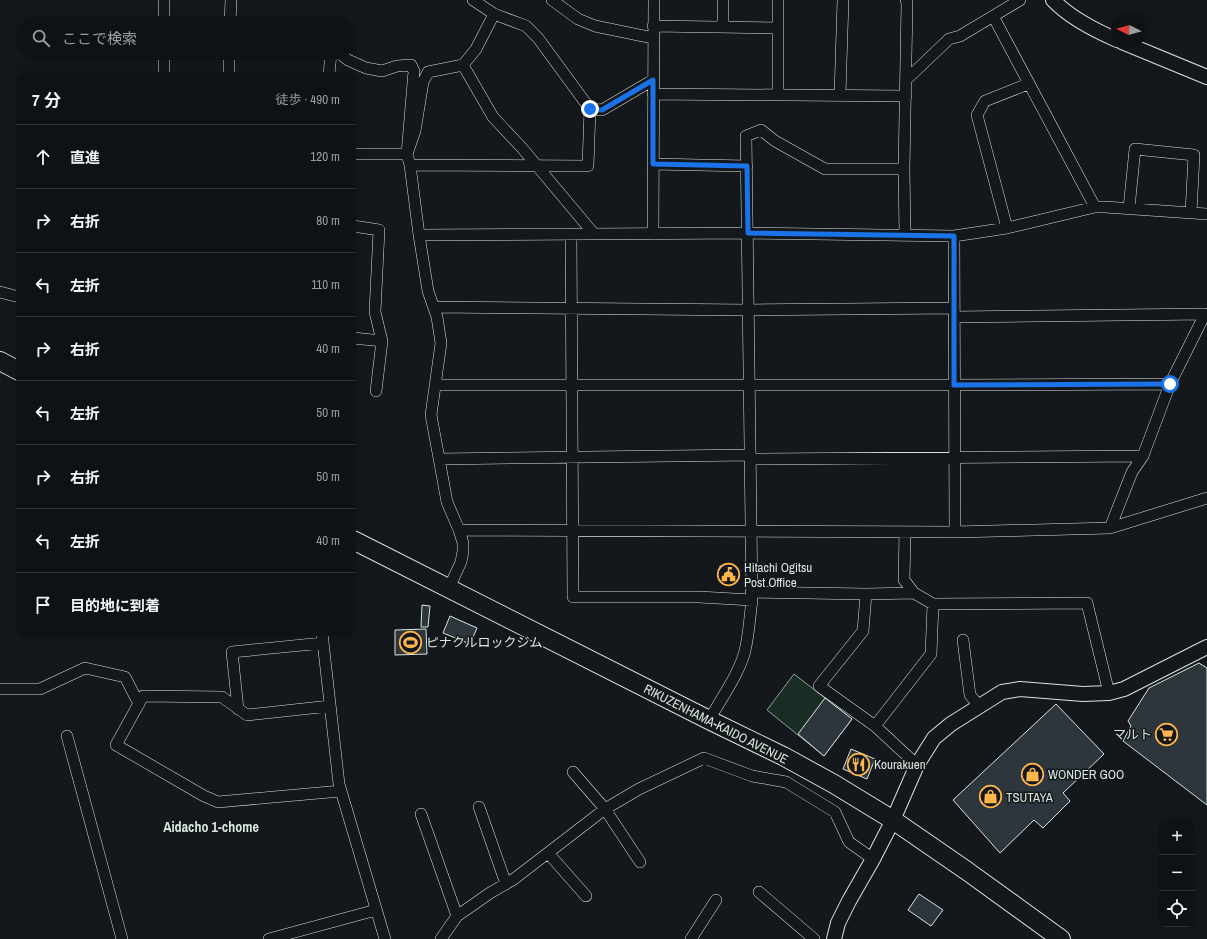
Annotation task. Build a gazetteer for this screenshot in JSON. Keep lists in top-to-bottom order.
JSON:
{
  "streets": {
    "highway": ["RIKUZENHAMA-KAIDO AVENUE"]
  },
  "districts": ["Aidacho 1-chome"],
  "places": {
    "public building": ["Hitachi Ogitsu Post Office"],
    "sports": ["ピナクルロックジム"],
    "supermarket": ["マルト"],
    "restaurant": ["Kourakuen"],
    "shop": ["WONDER GOO", "TSUTAYA"]
  },
  "north": "left",
  "page": {
    "search": "ここで検索",
    "heading": ["7 分", "徒歩 · 490 m"],
    "list": [
      ["直進", "120 m"],
      ["右折", "80 m"],
      ["左折", "110 m"],
      ["右折", "40 m"],
      ["左折", "50 m"],
      ["右折", "50 m"],
      ["左折", "40 m"],
      "目的地に到着"
    ],
    "map_buttons": ["+", "−"]
  }
}
